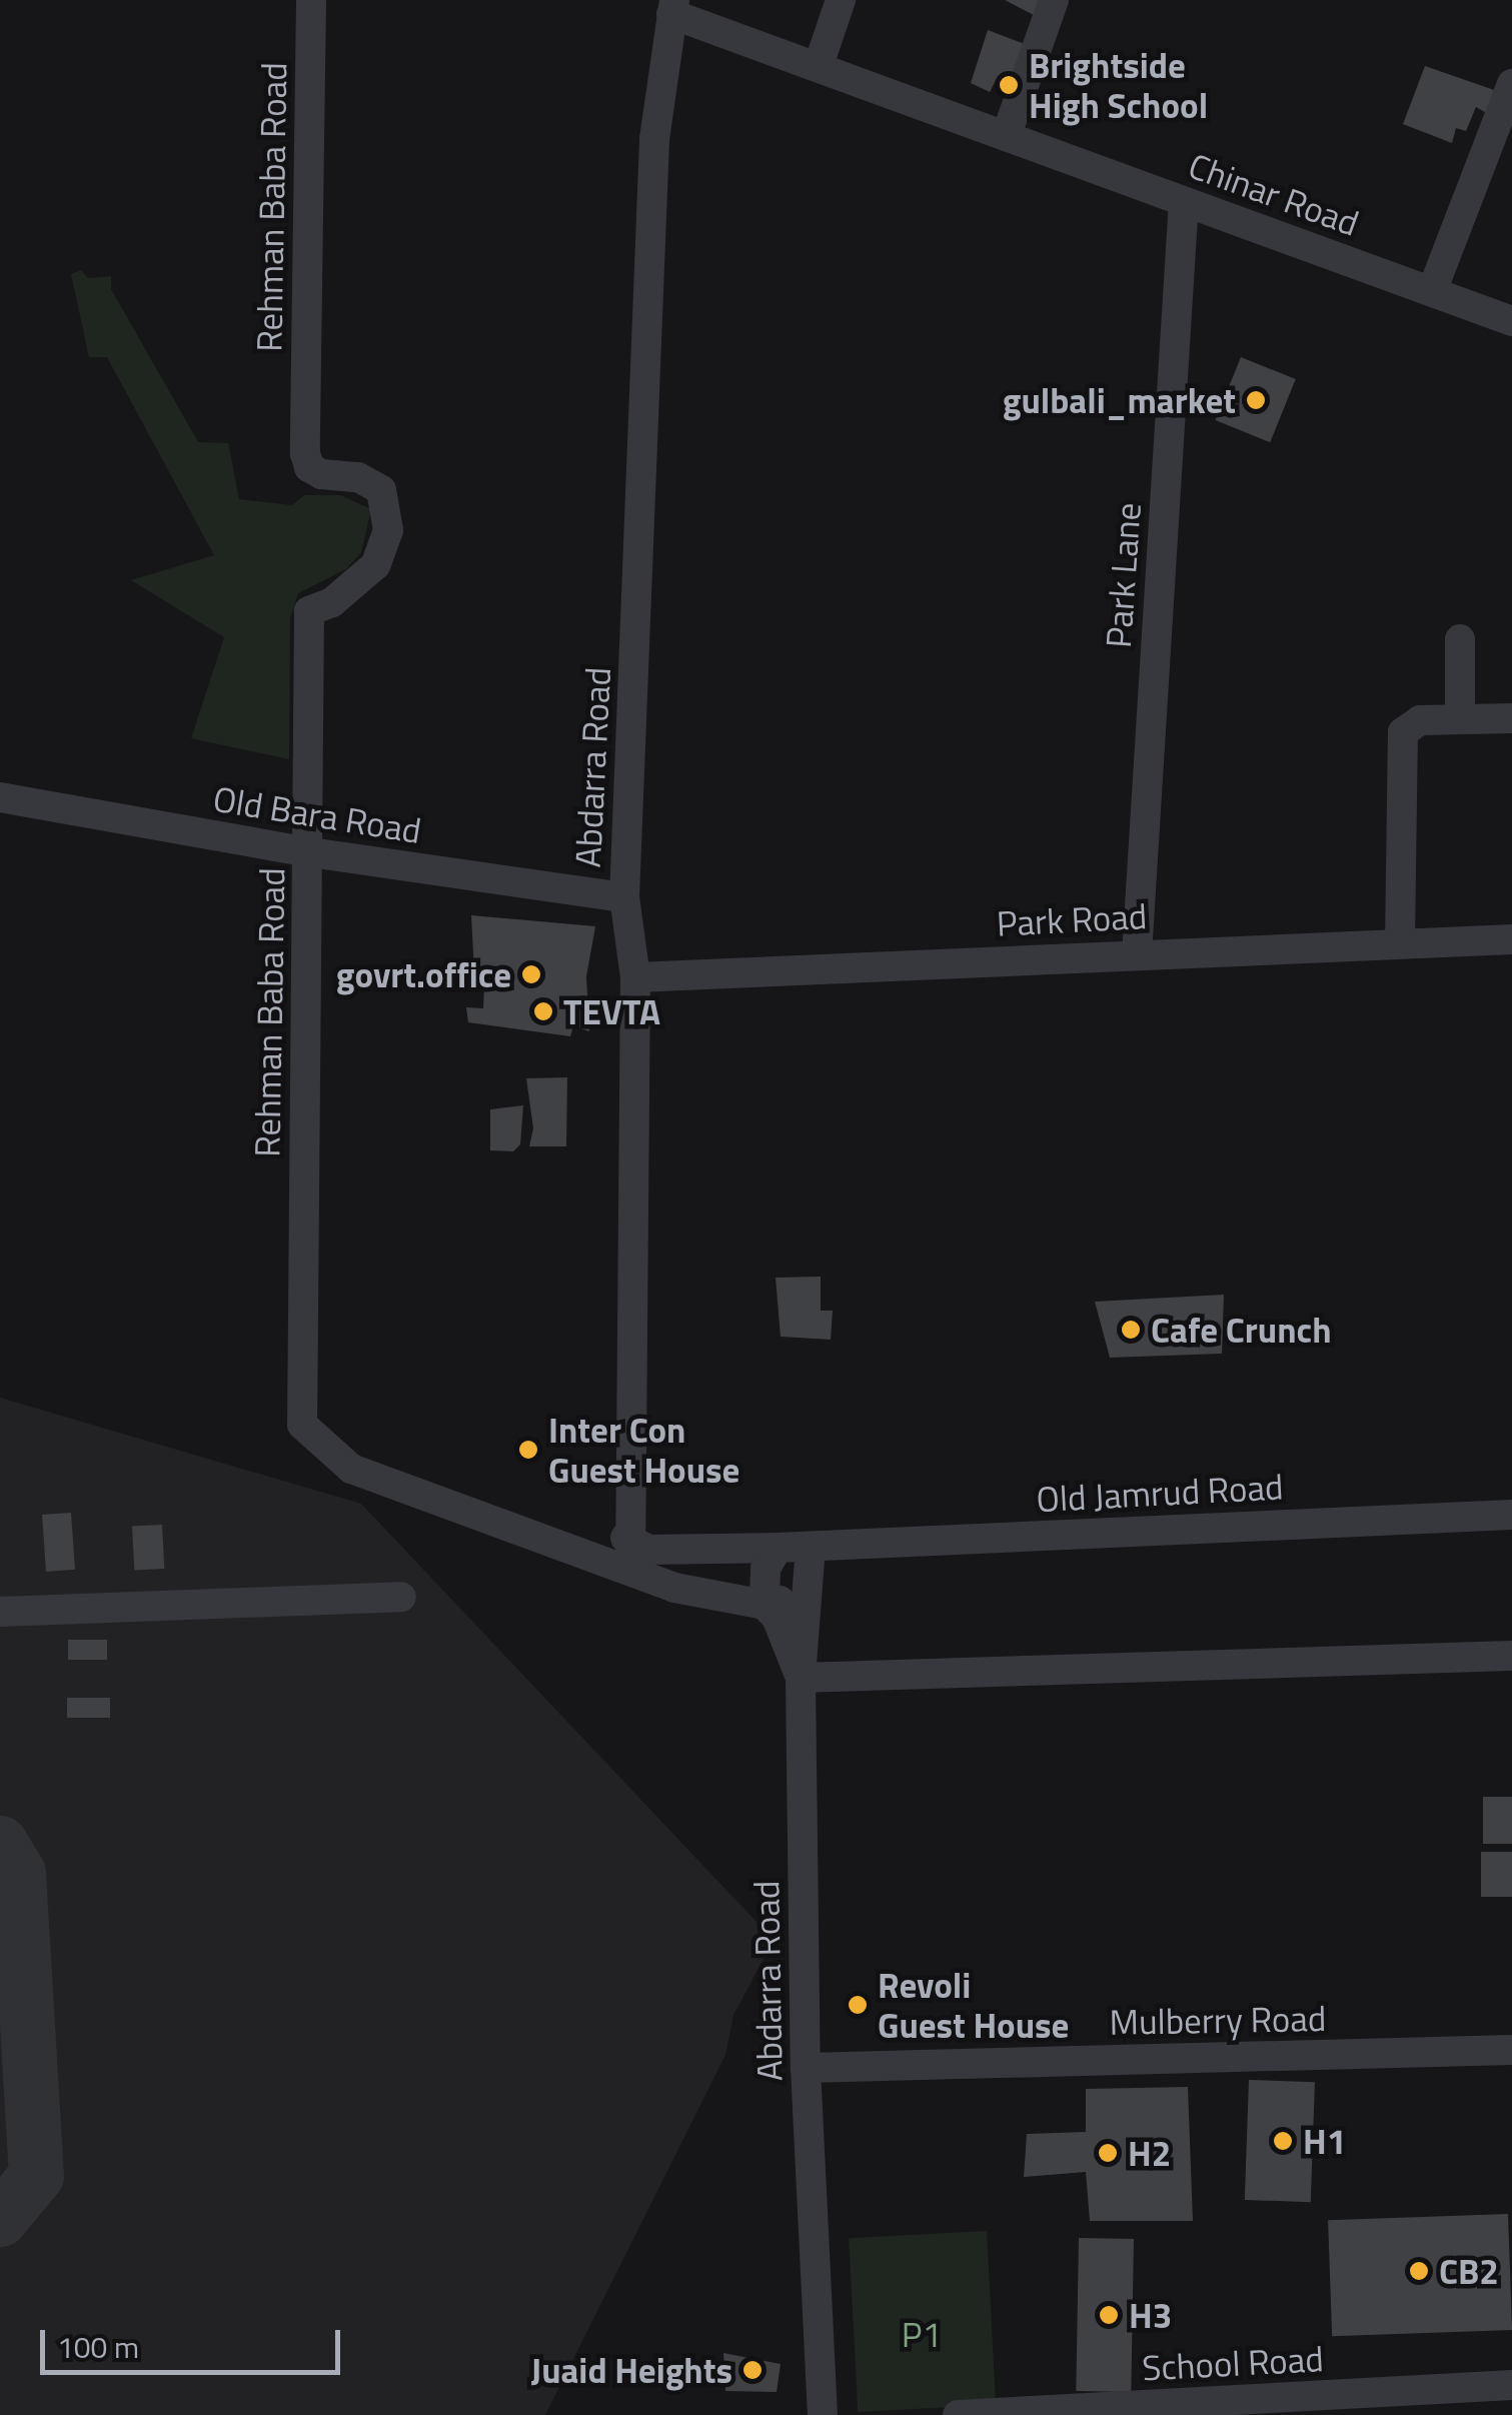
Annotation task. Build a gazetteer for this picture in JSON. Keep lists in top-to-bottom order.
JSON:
{
  "streets": {
    "street": [
      "Chinar Road",
      "Rehman Baba Road",
      "Park Lane",
      "Abdarra Road",
      "Old Bara Road",
      "Park Road",
      "Old Jamrud Road",
      "Mulberry Road",
      "School Road"
    ]
  },
  "crossings": [
    ["Chinar Road", "Park Lane"],
    ["Chinar Road", "Abdarra Road"],
    ["Rehman Baba Road", "Old Bara Road"],
    ["Park Lane", "Park Road"],
    ["Abdarra Road", "Old Bara Road"],
    ["Abdarra Road", "Park Road"],
    ["Abdarra Road", "Old Jamrud Road"],
    ["Abdarra Road", "Mulberry Road"]
  ],
  "parks": ["P1"],
  "places": [
    "Brightside High School",
    "gulbali_market",
    "govrt.office",
    "TEVTA",
    "Cafe Crunch",
    "Inter Con Guest House",
    "Revoli Guest House",
    "H1",
    "H2",
    "CB2",
    "H3",
    "Juaid Heights"
  ],
  "scale_bar": "100 m"
}
